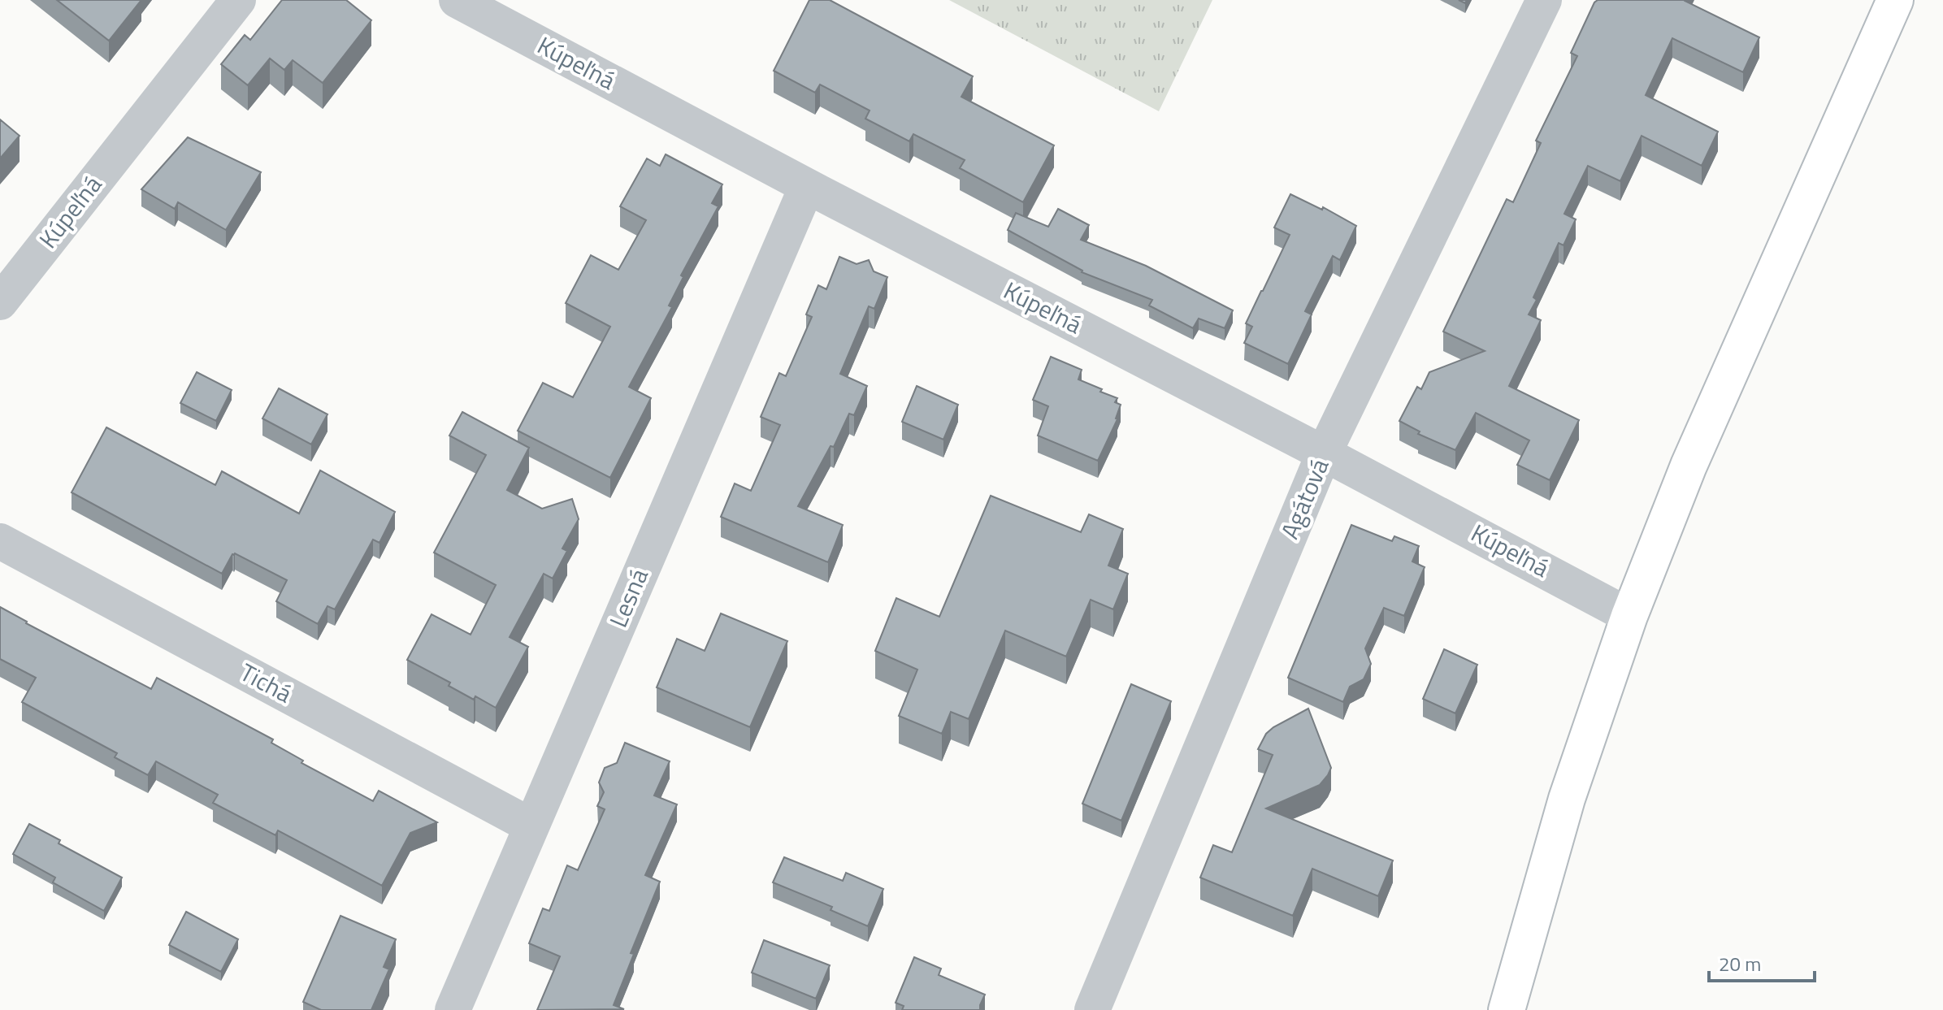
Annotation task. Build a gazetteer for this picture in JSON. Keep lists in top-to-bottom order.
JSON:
{
  "streets": {
    "street": [
      "Kúpeľná",
      "Agátová",
      "Lesná",
      "Tichá"
    ]
  },
  "crossings": [
    ["Kúpeľná", "Agátová"],
    ["Kúpeľná", "Lesná"],
    ["Lesná", "Tichá"]
  ],
  "scale_bar": "20 m"
}
